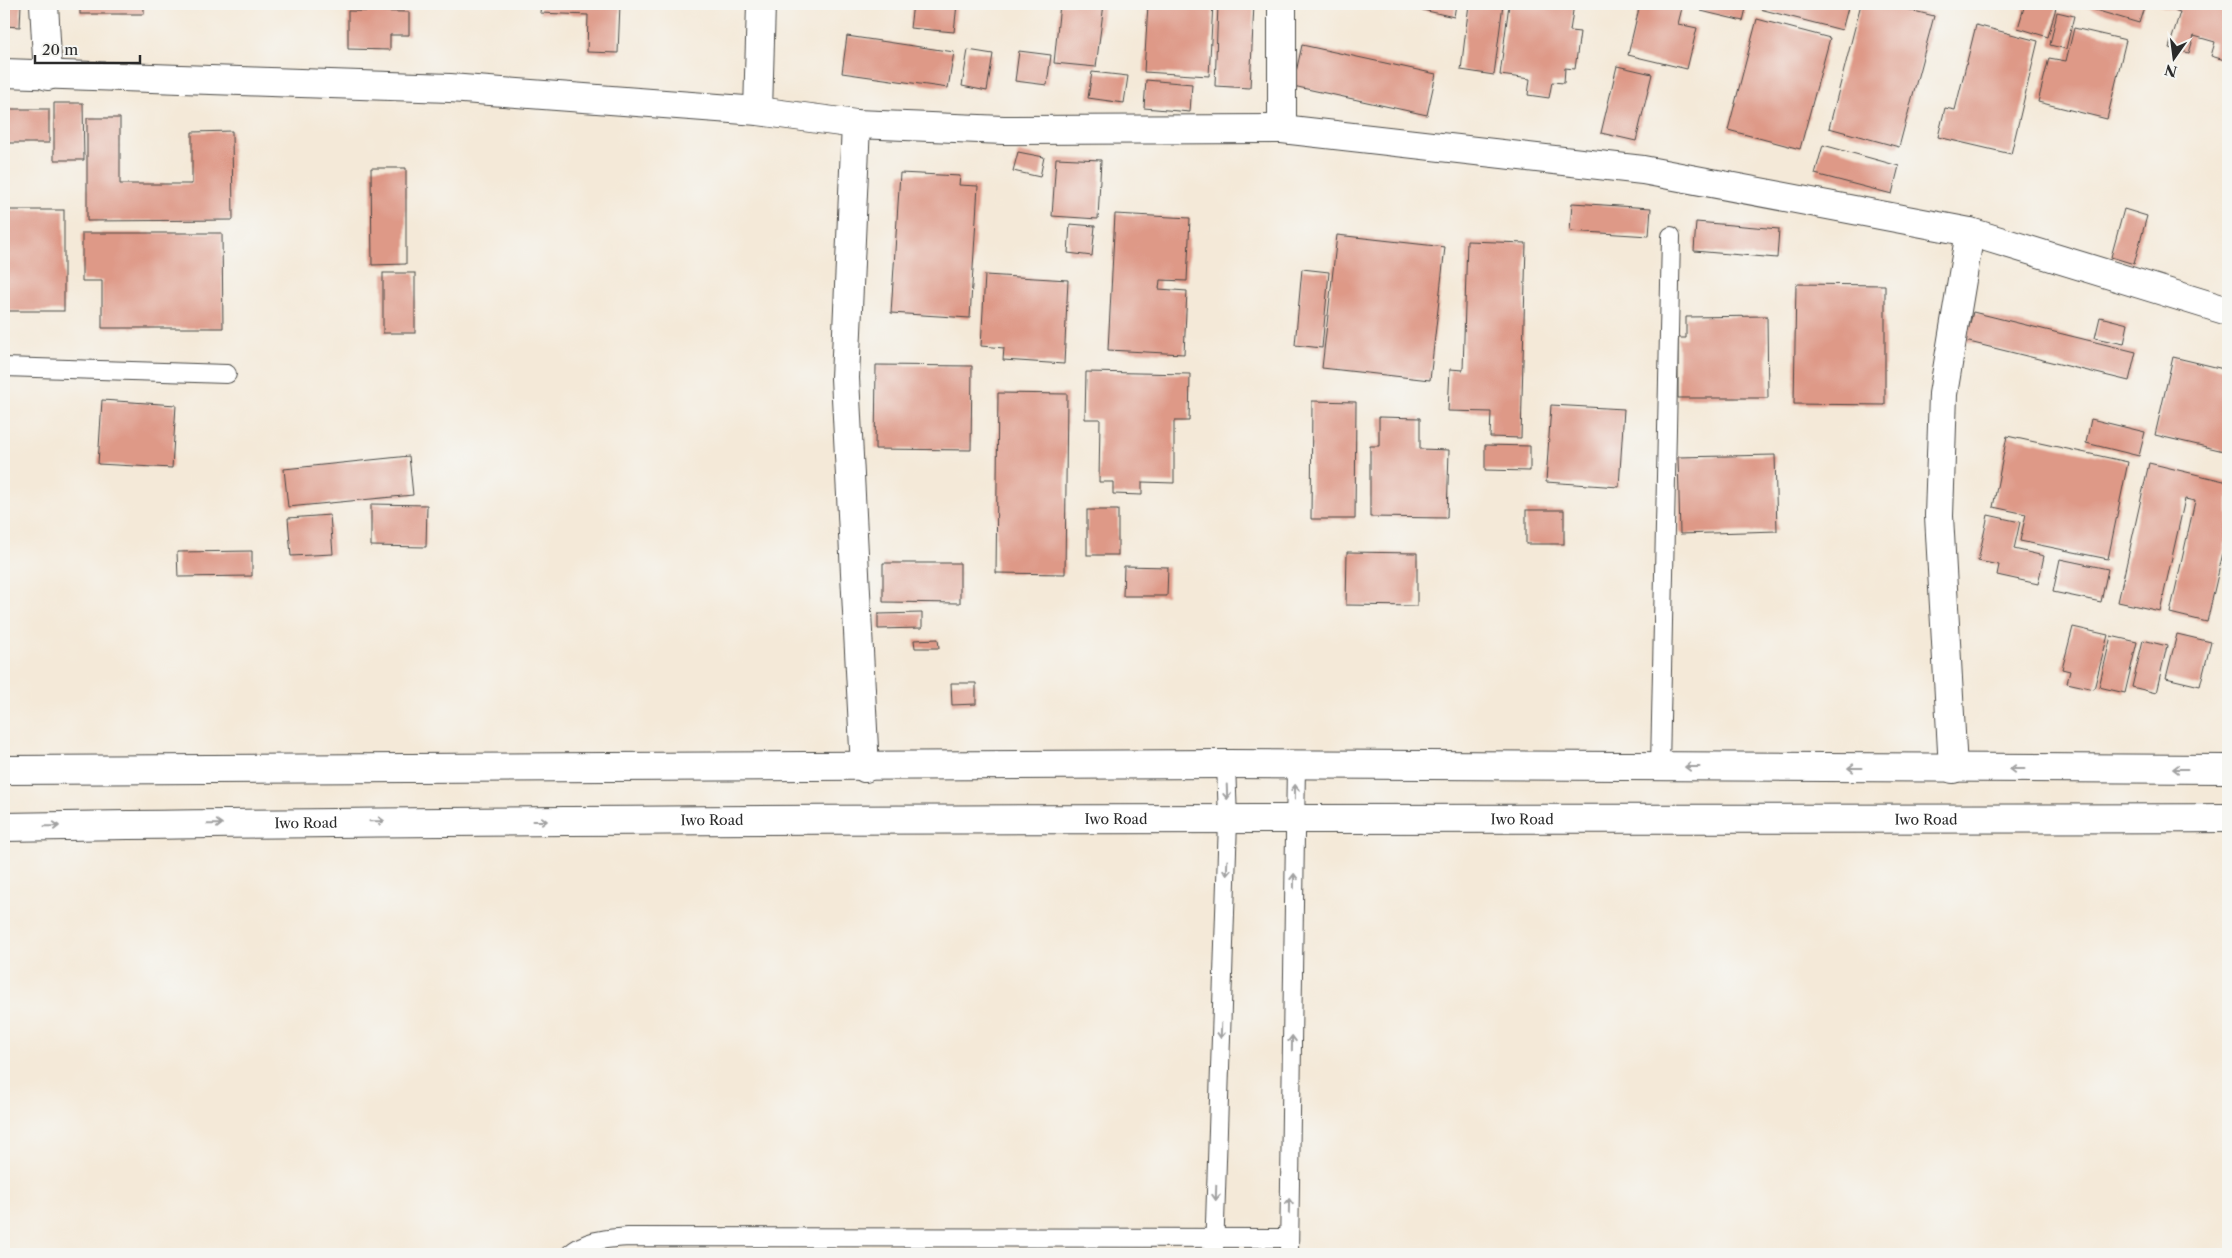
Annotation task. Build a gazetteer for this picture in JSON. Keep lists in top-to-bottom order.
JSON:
{
  "streets": {
    "main road": ["Iwo Road"]
  },
  "scale_bar": "20 m",
  "north": "bottom"
}
